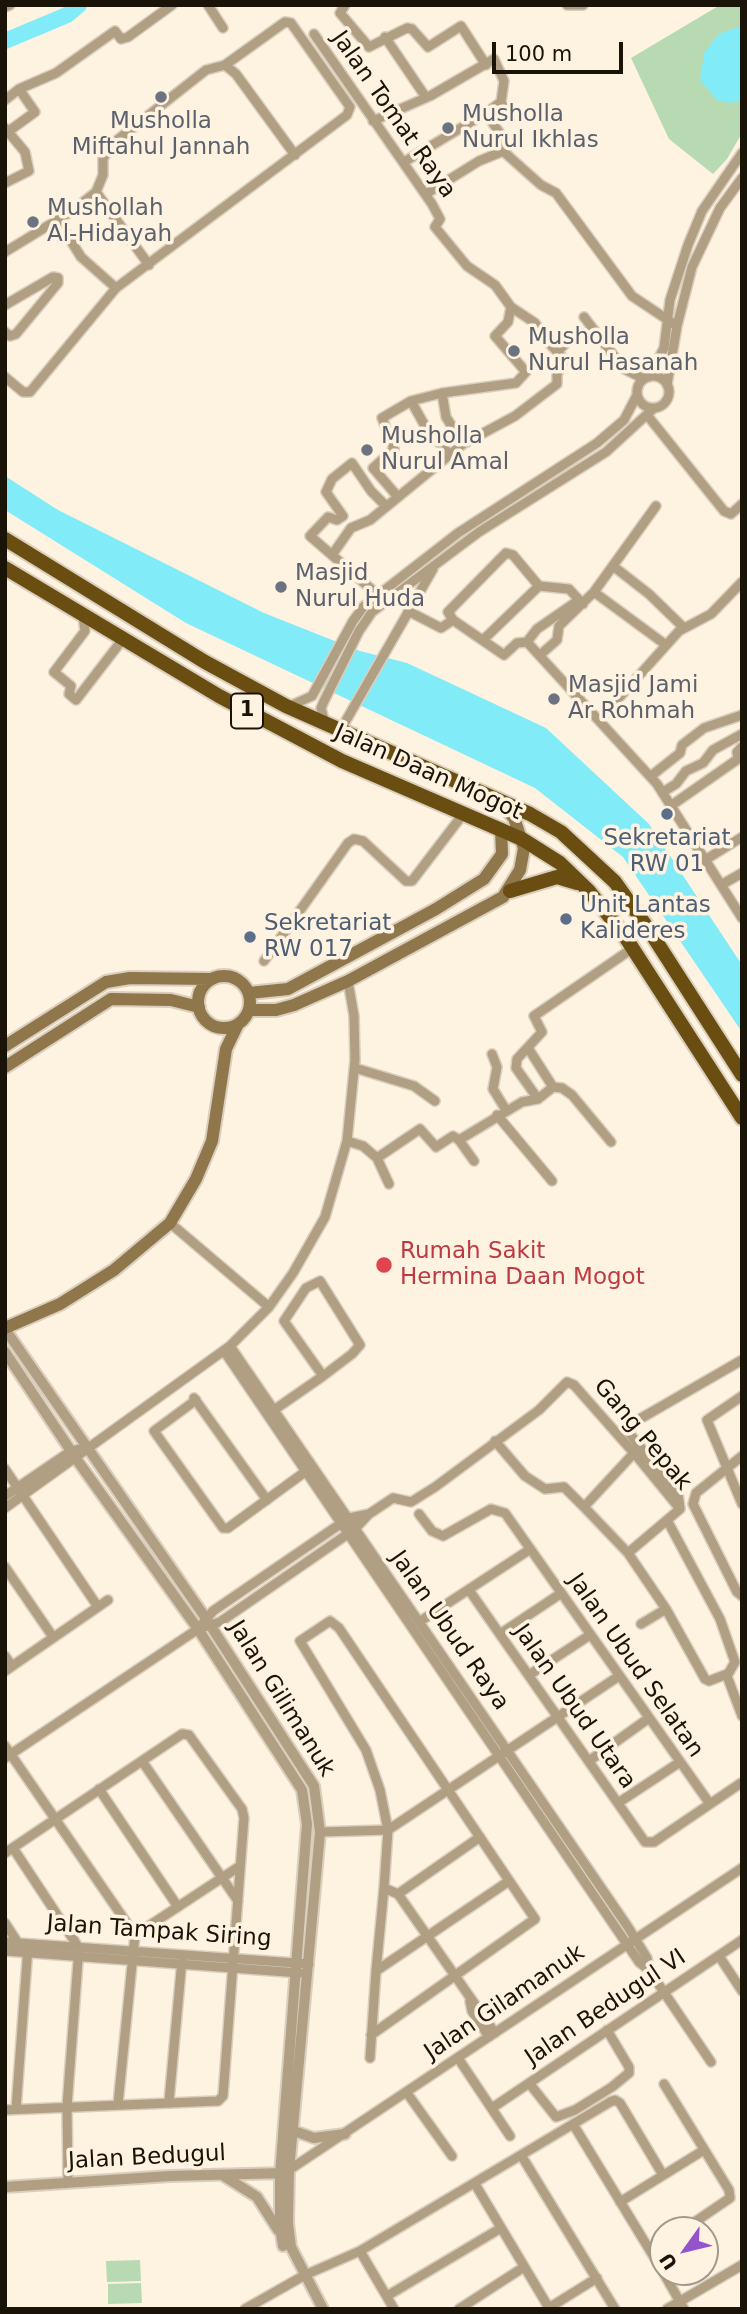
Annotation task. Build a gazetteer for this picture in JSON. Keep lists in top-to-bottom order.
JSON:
{
  "streets": {
    "highway": ["1", "Jalan Daan Mogot"],
    "street": [
      "Jalan Tomat Raya",
      "Gang Pepak",
      "Jalan Ubud Raya",
      "Jalan Ubud Selatan",
      "Jalan Gilimanuk",
      "Jalan Ubud Utara",
      "Jalan Tampak Siring",
      "Jalan Gilamanuk",
      "Jalan Bedugul VI",
      "Jalan Bedugul"
    ]
  },
  "crossings": [
    ["Jalan Ubud Raya", "Jalan Gilamanuk"],
    ["Jalan Ubud Raya", "Jalan Bedugul VI"],
    ["Jalan Ubud Selatan", "Jalan Ubud Utara"],
    ["Jalan Gilimanuk", "Jalan Tampak Siring"],
    ["Jalan Gilimanuk", "Jalan Gilamanuk"],
    ["Jalan Gilimanuk", "Jalan Bedugul"],
    ["Jalan Gilamanuk", "Jalan Bedugul"]
  ],
  "places": [
    "Musholla Miftahul Jannah",
    "Musholla Nurul Ikhlas",
    "Mushollah Al-Hidayah",
    "Musholla Nurul Hasanah",
    "Musholla Nurul Amal",
    "Masjid Nurul Huda",
    "Masjid Jami Ar Rohmah",
    "Sekretariat RW 01",
    "Unit Lantas Kalideres",
    "Sekretariat RW 017",
    "Rumah Sakit Hermina Daan Mogot"
  ],
  "scale_bar": "100 m",
  "north": "bottom left"
}
